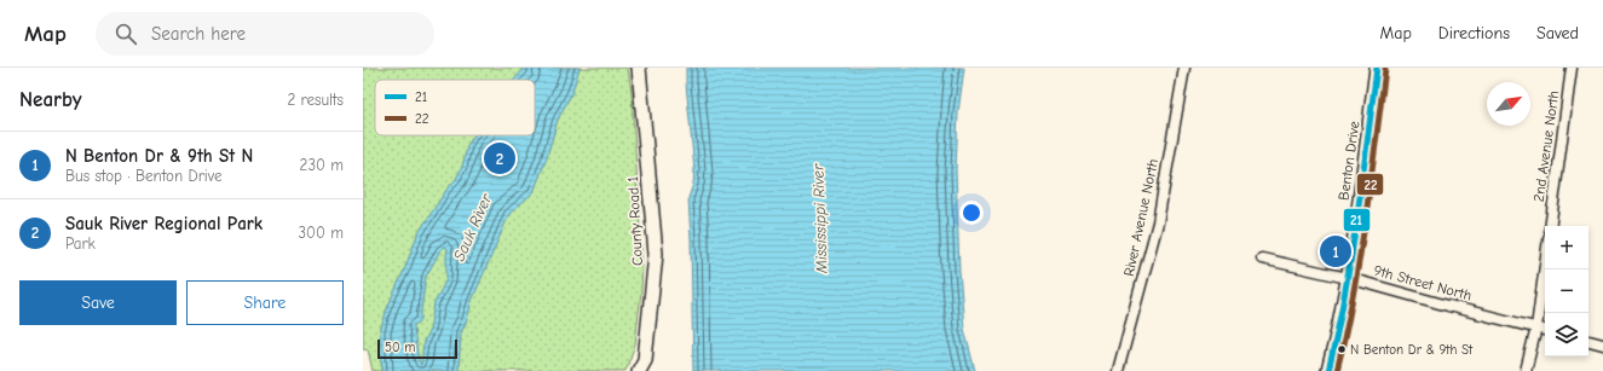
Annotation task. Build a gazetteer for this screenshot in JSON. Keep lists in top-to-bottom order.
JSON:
{
  "streets": {
    "main road": ["Benton Drive", "County Road 1"],
    "street": ["2nd Avenue North", "River Avenue North", "9th Street North"]
  },
  "crossings": [
    ["Benton Drive", "9th Street North"]
  ],
  "water": ["Mississippi River", "Sauk River"],
  "places": ["N Benton Dr & 9th St"],
  "lines": ["transit line 21", "transit line 22"],
  "legend": ["21", "22"],
  "scale_bar": "50 m",
  "north": "top right",
  "page": {
    "header": "Map",
    "search": "Search here",
    "nav": ["Map", "Directions", "Saved"],
    "heading": ["Nearby", "2 results"],
    "list": [
      {
        "mark": "1",
        "name": "N Benton Dr & 9th St N",
        "note": "Bus stop · Benton Drive",
        "value": "230 m"
      },
      {
        "mark": "2",
        "name": "Sauk River Regional Park",
        "note": "Park",
        "value": "300 m"
      }
    ],
    "pins": ["2", "1"],
    "map_buttons": ["+", "−"],
    "buttons": ["Save", "Share"],
    "scale": "50 m"
  }
}
